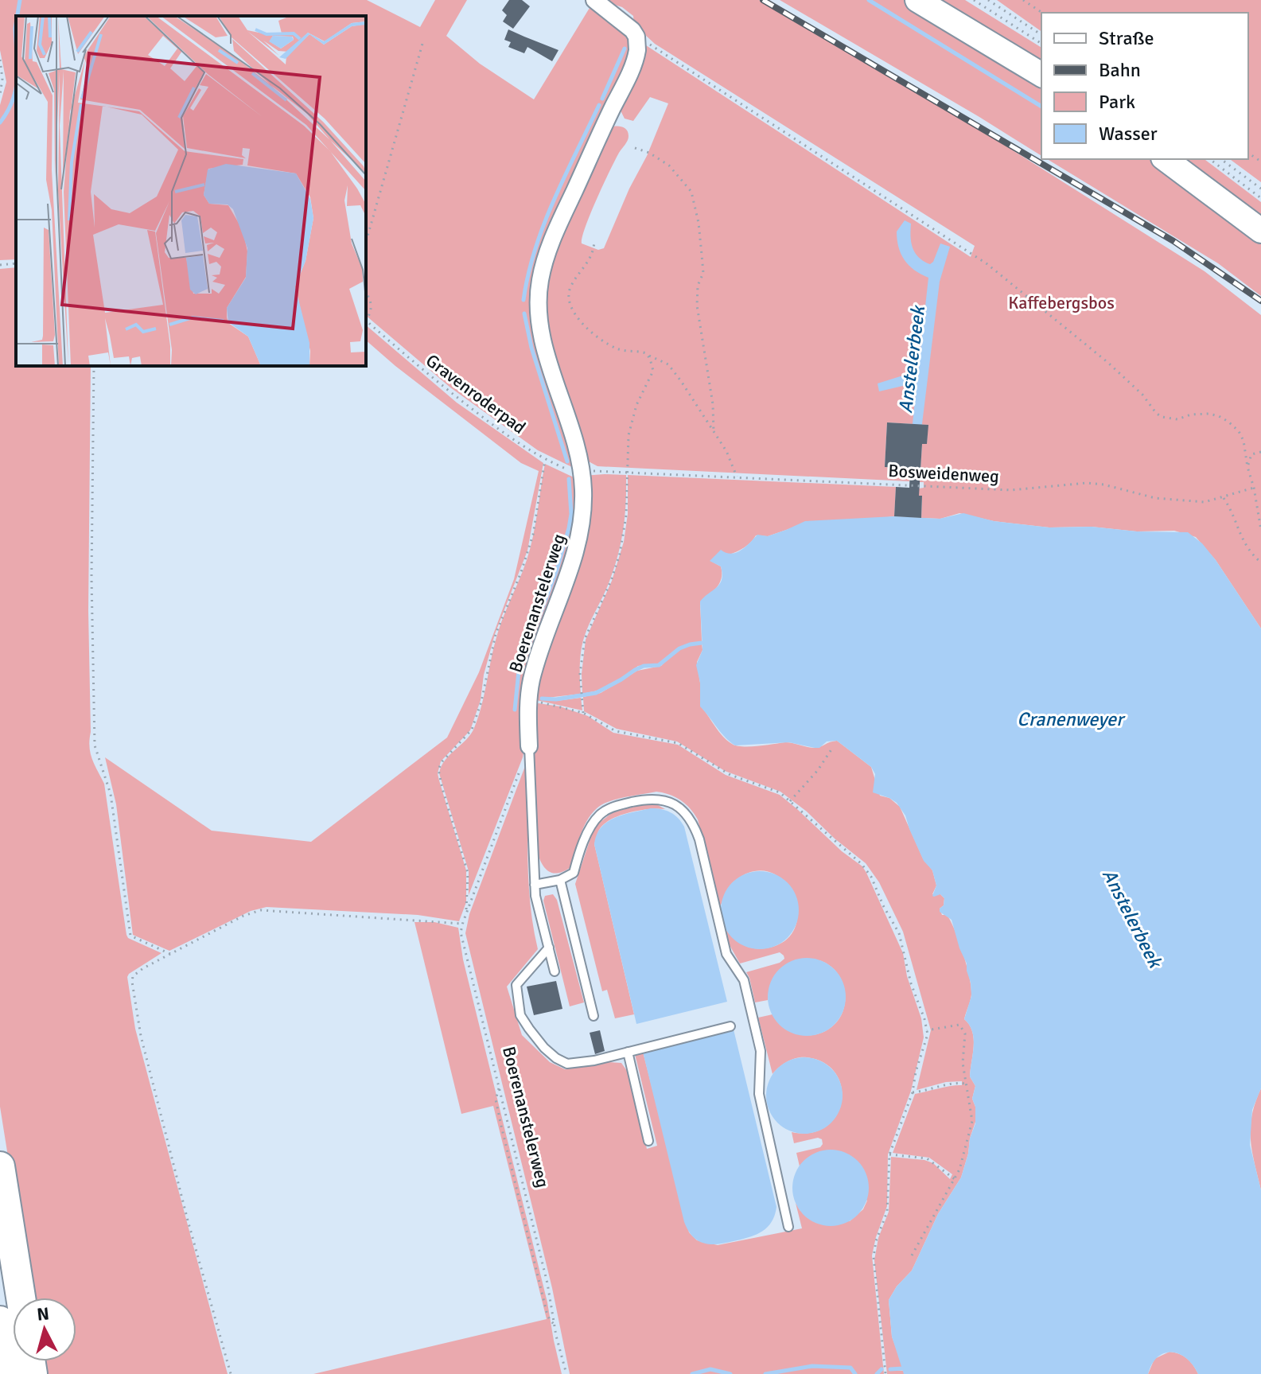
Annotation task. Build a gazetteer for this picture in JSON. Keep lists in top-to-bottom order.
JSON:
{
  "streets": {
    "street": ["Boerenanstelerweg"],
    "path": ["Gravenroderpad", "Bosweidenweg"]
  },
  "crossings": [
    ["Gravenroderpad", "Bosweidenweg"],
    ["Gravenroderpad", "Boerenanstelerweg"],
    ["Bosweidenweg", "Boerenanstelerweg"]
  ],
  "water": ["Anstelerbeek", "Cranenweyer"],
  "parks": ["Kaffebergsbos"],
  "legend": [
    "Straße",
    "Bahn",
    "Park",
    "Wasser"
  ],
  "north": "top"
}
